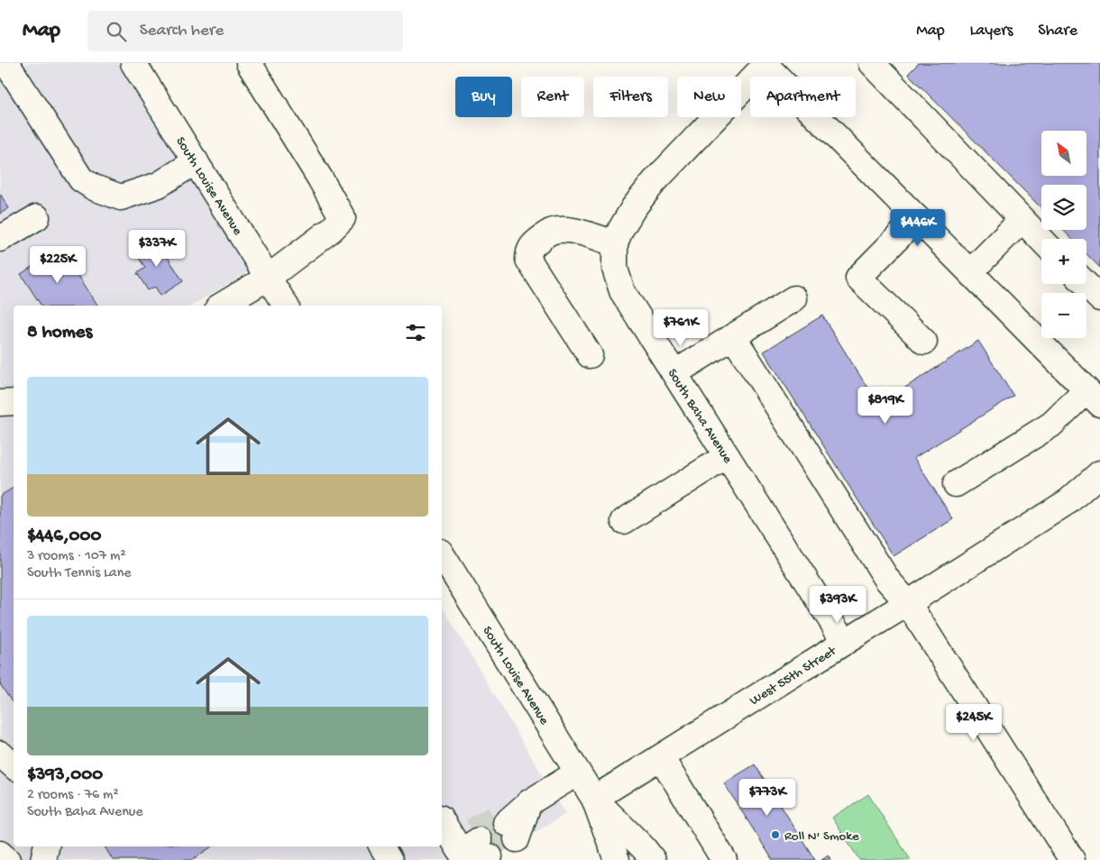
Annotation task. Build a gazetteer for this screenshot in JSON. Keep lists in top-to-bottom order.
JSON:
{
  "streets": {
    "street": ["South Louise Avenue", "South Baha Avenue", "West 55th Street"]
  },
  "crossings": [
    ["South Louise Avenue", "West 55th Street"],
    ["South Baha Avenue", "West 55th Street"]
  ],
  "places": ["Roll N' Smoke"],
  "north": "top left",
  "page": {
    "header": "Map",
    "search": "Search here",
    "nav": ["Map", "Layers", "Share"],
    "chip": [
      "Buy",
      "Rent",
      "Filters",
      "New",
      "Apartment"
    ],
    "map_buttons": ["+", "−"],
    "price": [
      "$446K",
      "$337K",
      "$225K",
      "$761K",
      "$819K",
      "$393K",
      "$245K",
      "$773K"
    ],
    "heading": "8 homes",
    "list": [
      {
        "name": "$446,000",
        "note": "3 rooms · 107 m² · South Tennis Lane"
      },
      {
        "name": "$393,000",
        "note": "2 rooms · 76 m² · South Baha Avenue"
      }
    ]
  }
}
